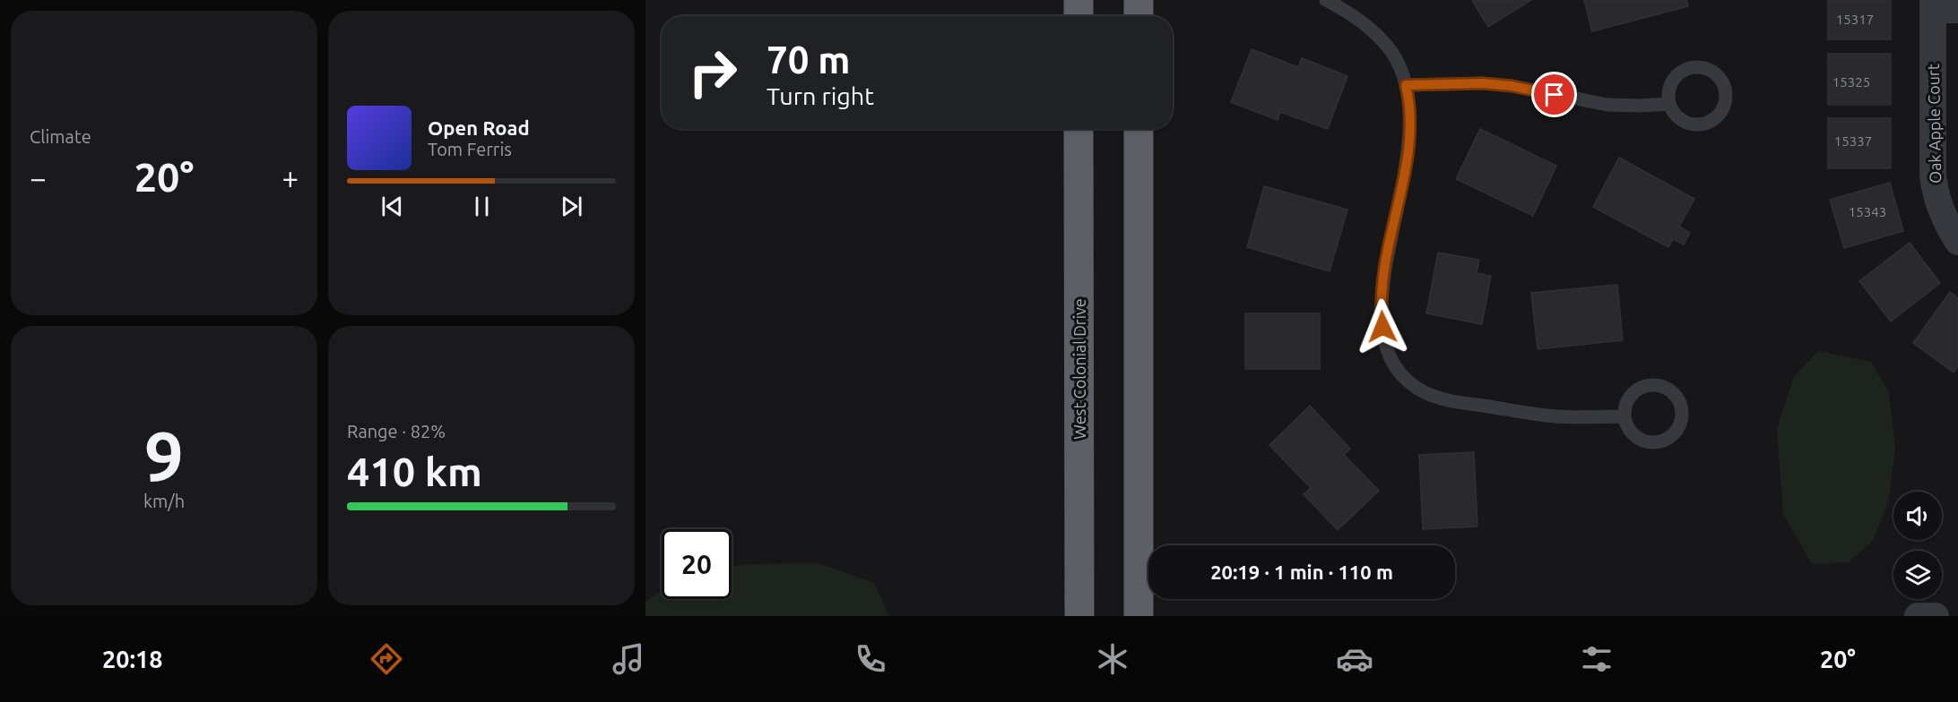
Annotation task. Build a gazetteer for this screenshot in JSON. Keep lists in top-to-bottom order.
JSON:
{
  "streets": {
    "highway": ["West Colonial Drive"],
    "street": ["Oak Apple Court"]
  },
  "house_numbers": [
    "15317",
    "15325",
    "15337",
    "15343"
  ],
  "page": {
    "tile": [
      "Climate",
      ["9", "km/h"],
      ["Range · 82%", "410 km"]
    ],
    "turn": ["70 m", "Turn right"],
    "song": ["Open Road", "Tom Ferris"],
    "heat": ["−", "20°", "+"],
    "limit": "20",
    "trip": "20:19 · 1 min · 110 m",
    "tabs": ["20:18", "20°"]
  }
}
